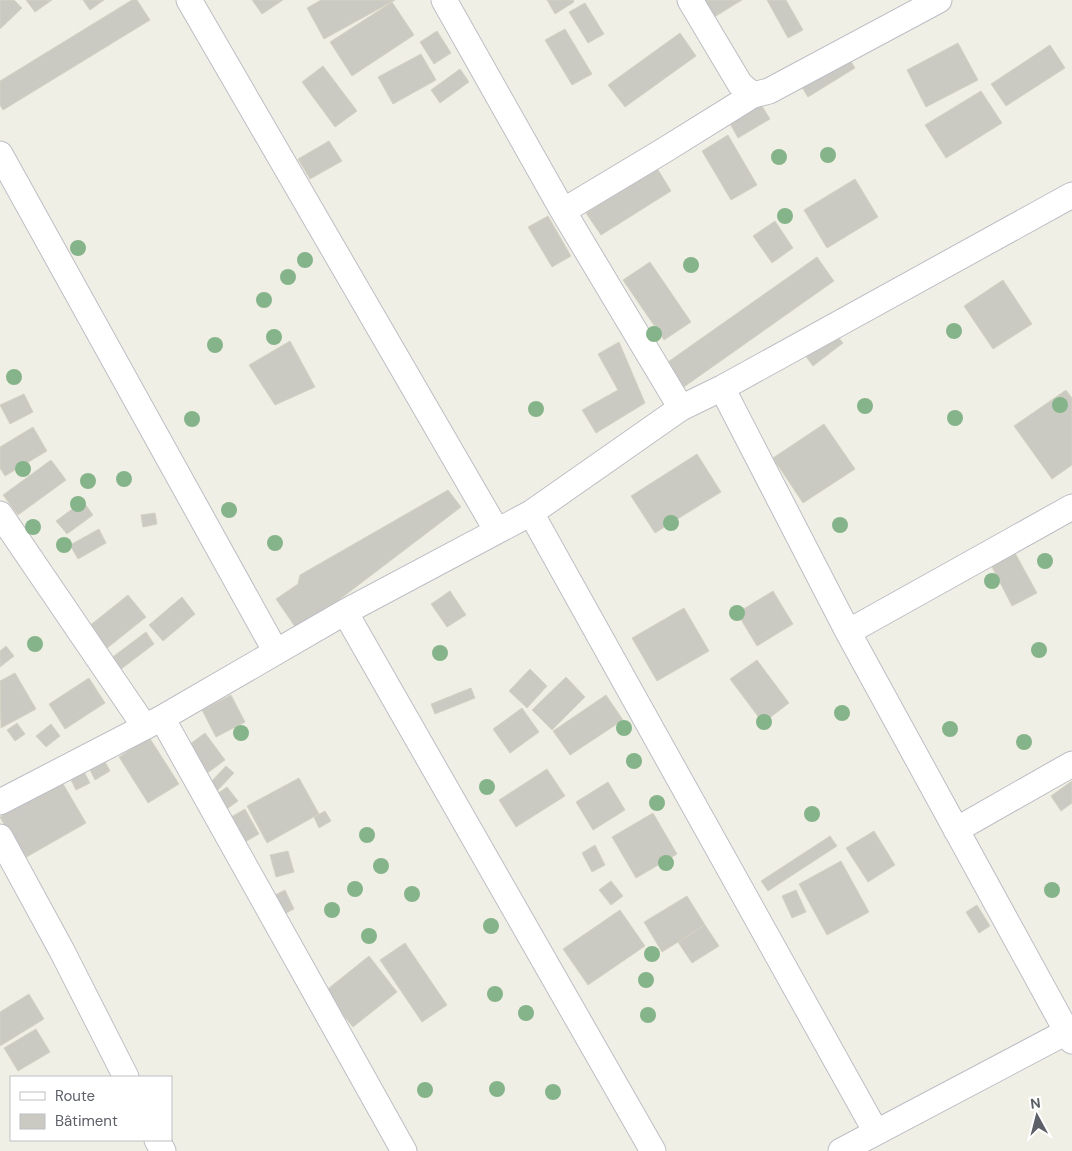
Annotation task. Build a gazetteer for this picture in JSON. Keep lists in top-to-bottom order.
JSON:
{
  "legend": ["Route", "Bâtiment"],
  "north": "top"
}
